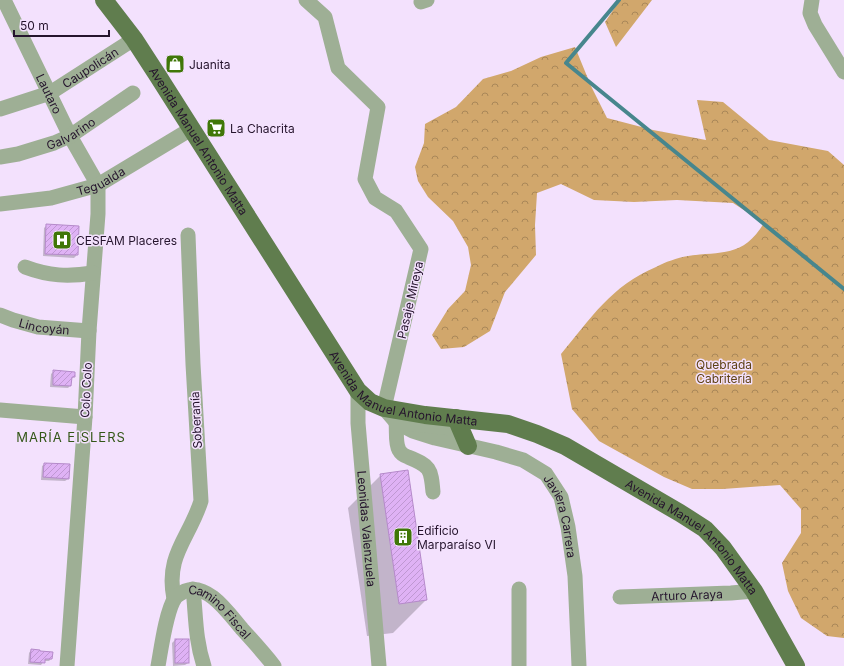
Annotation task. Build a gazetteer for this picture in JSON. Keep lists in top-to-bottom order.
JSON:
{
  "streets": {
    "main road": ["Avenida Manuel Antonio Matta"],
    "street": [
      "Caupolicán",
      "Lautaro",
      "Galvarino",
      "Tegualda",
      "Pasaje Mireya",
      "Lincoyán",
      "Colo Colo",
      "Soberanía",
      "Javiera Carrera",
      "Leonidas Valenzuela",
      "Arturo Araya",
      "Camino Fiscal"
    ]
  },
  "crossings": [
    ["Caupolicán", "Lautaro"],
    ["Caupolicán", "Avenida Manuel Antonio Matta"],
    ["Lautaro", "Galvarino"],
    ["Lautaro", "Tegualda"],
    ["Lautaro", "Colo Colo"],
    ["Avenida Manuel Antonio Matta", "Tegualda"],
    ["Avenida Manuel Antonio Matta", "Pasaje Mireya"],
    ["Avenida Manuel Antonio Matta", "Javiera Carrera"],
    ["Avenida Manuel Antonio Matta", "Leonidas Valenzuela"],
    ["Avenida Manuel Antonio Matta", "Arturo Araya"],
    ["Tegualda", "Colo Colo"],
    ["Pasaje Mireya", "Javiera Carrera"],
    ["Lincoyán", "Colo Colo"],
    ["Soberanía", "Camino Fiscal"]
  ],
  "districts": ["MARÍA EISLERS"],
  "parks": ["Quebrada Cabritería"],
  "places": {
    "shop": ["Juanita"],
    "supermarket": ["La Chacrita"],
    "hospital": ["CESFAM Placeres"],
    "building": ["Edificio Marparaíso VI"]
  },
  "scale_bar": "50 m"
}
